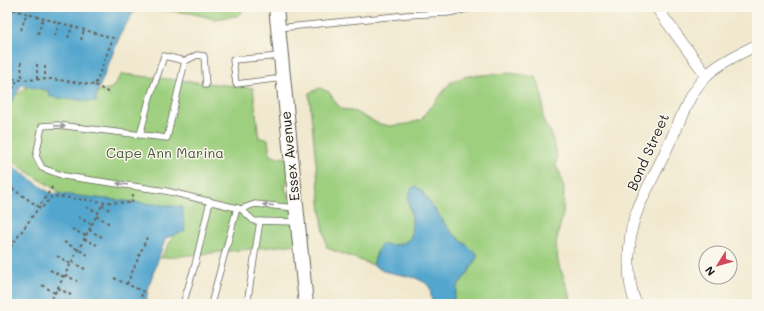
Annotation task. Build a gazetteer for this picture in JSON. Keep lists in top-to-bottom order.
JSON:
{
  "streets": {
    "street": ["Bond Street", "Essex Avenue"]
  },
  "parks": ["Cape Ann Marina"],
  "north": "bottom left"
}
